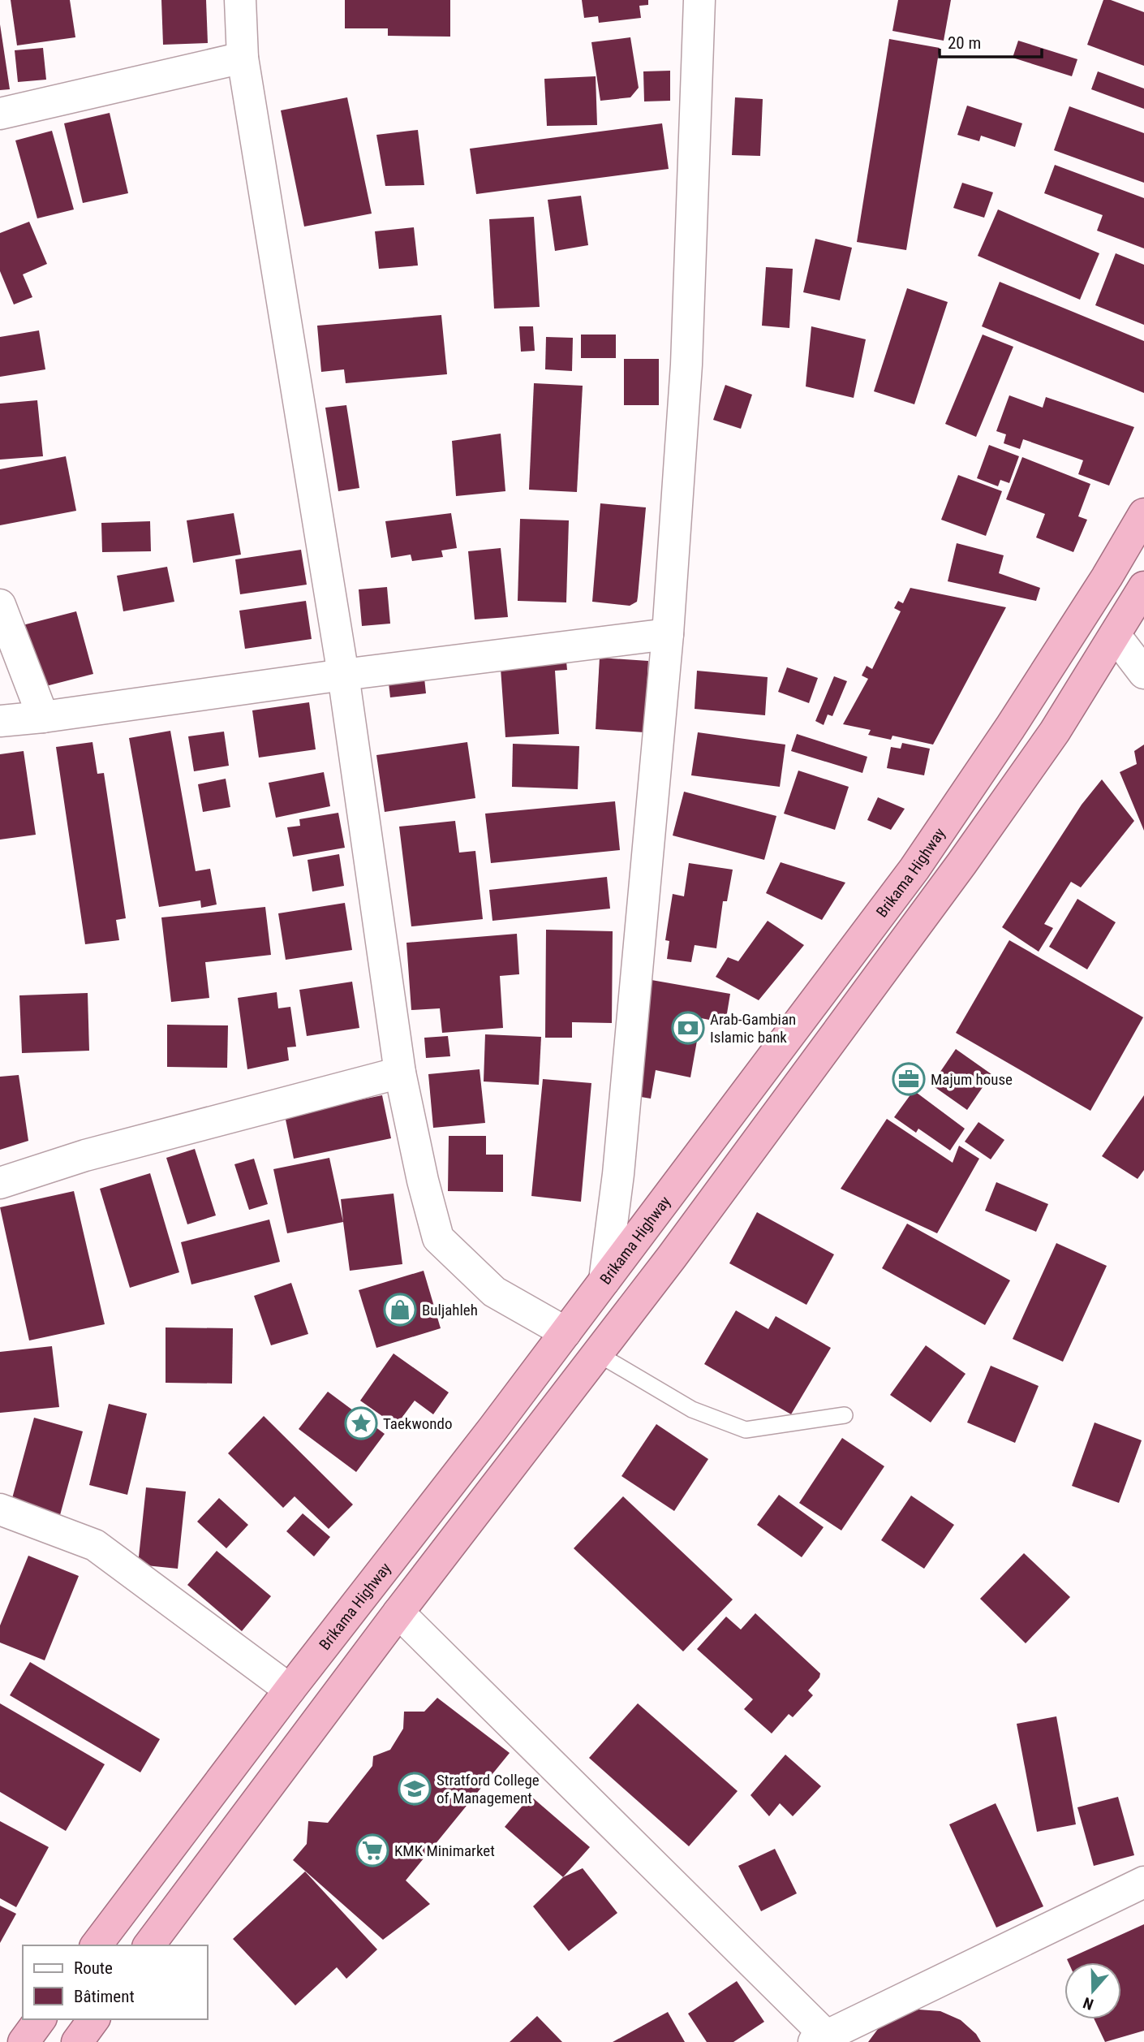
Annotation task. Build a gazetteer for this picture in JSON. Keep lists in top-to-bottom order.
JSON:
{
  "streets": {
    "highway": ["Brikama Highway"]
  },
  "places": {
    "bank": ["Arab-Gambian Islamic bank"],
    "office": ["Majum house"],
    "shop": ["Buljahleh"],
    "place": ["Taekwondo"],
    "school or university": ["Stratford College of Management"],
    "supermarket": ["KMK Minimarket"]
  },
  "legend": ["Route", "Bâtiment"],
  "scale_bar": "20 m",
  "north": "bottom"
}
